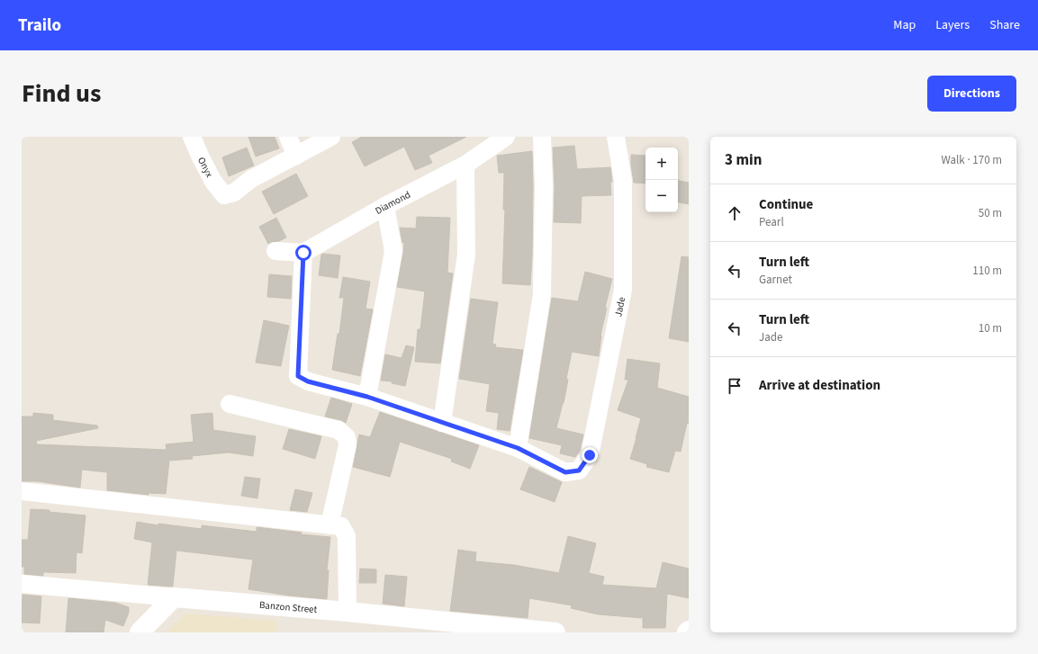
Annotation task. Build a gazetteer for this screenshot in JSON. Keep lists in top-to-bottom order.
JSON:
{
  "streets": {
    "street": [
      "Onyx",
      "Diamond",
      "Jade",
      "Banzon Street"
    ]
  },
  "page": {
    "header": "Trailo",
    "nav": ["Map", "Layers", "Share"],
    "title": "Find us",
    "buttons": "Directions",
    "heading": ["3 min", "Walk · 170 m"],
    "map_buttons": ["+", "−"],
    "list": [
      ["Continue", "Pearl", "50 m"],
      ["Turn left", "Garnet", "110 m"],
      ["Turn left", "Jade", "10 m"],
      "Arrive at destination"
    ]
  }
}
